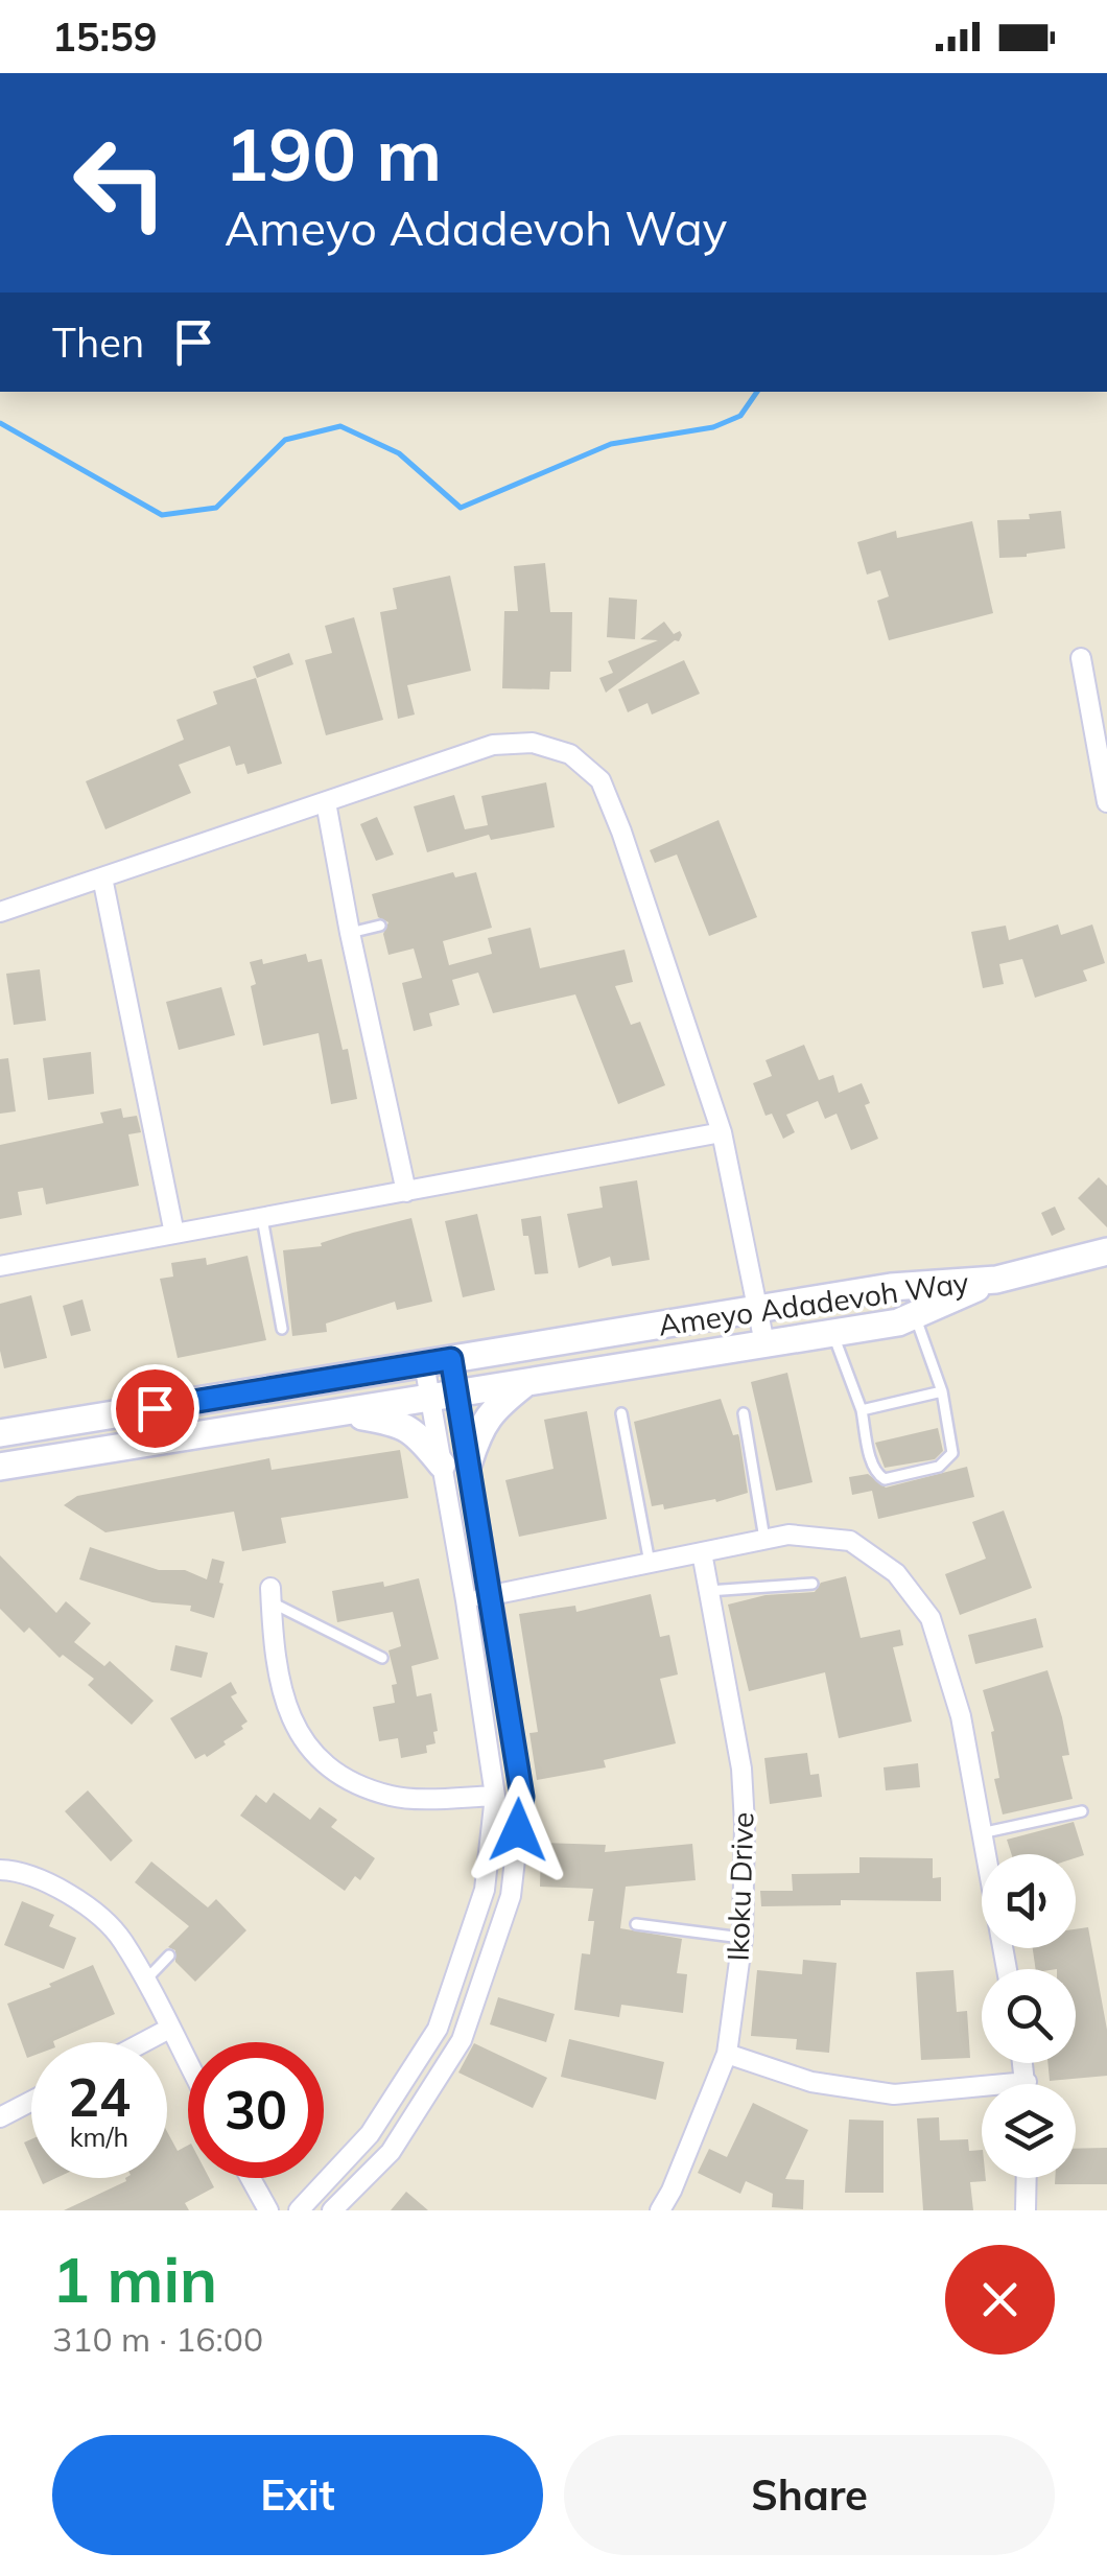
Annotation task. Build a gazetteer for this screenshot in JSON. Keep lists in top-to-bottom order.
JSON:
{
  "streets": {
    "street": ["Ameyo Adadevoh Way", "Ikoku Drive"]
  },
  "page": {
    "status": "15:59",
    "turn": ["190 m", "Ameyo Adadevoh Way"],
    "then": "Then",
    "speed": "24 km/h",
    "limit": "30",
    "heading": ["1 min", "310 m · 16:00"],
    "buttons": ["Exit", "Share"]
  }
}
